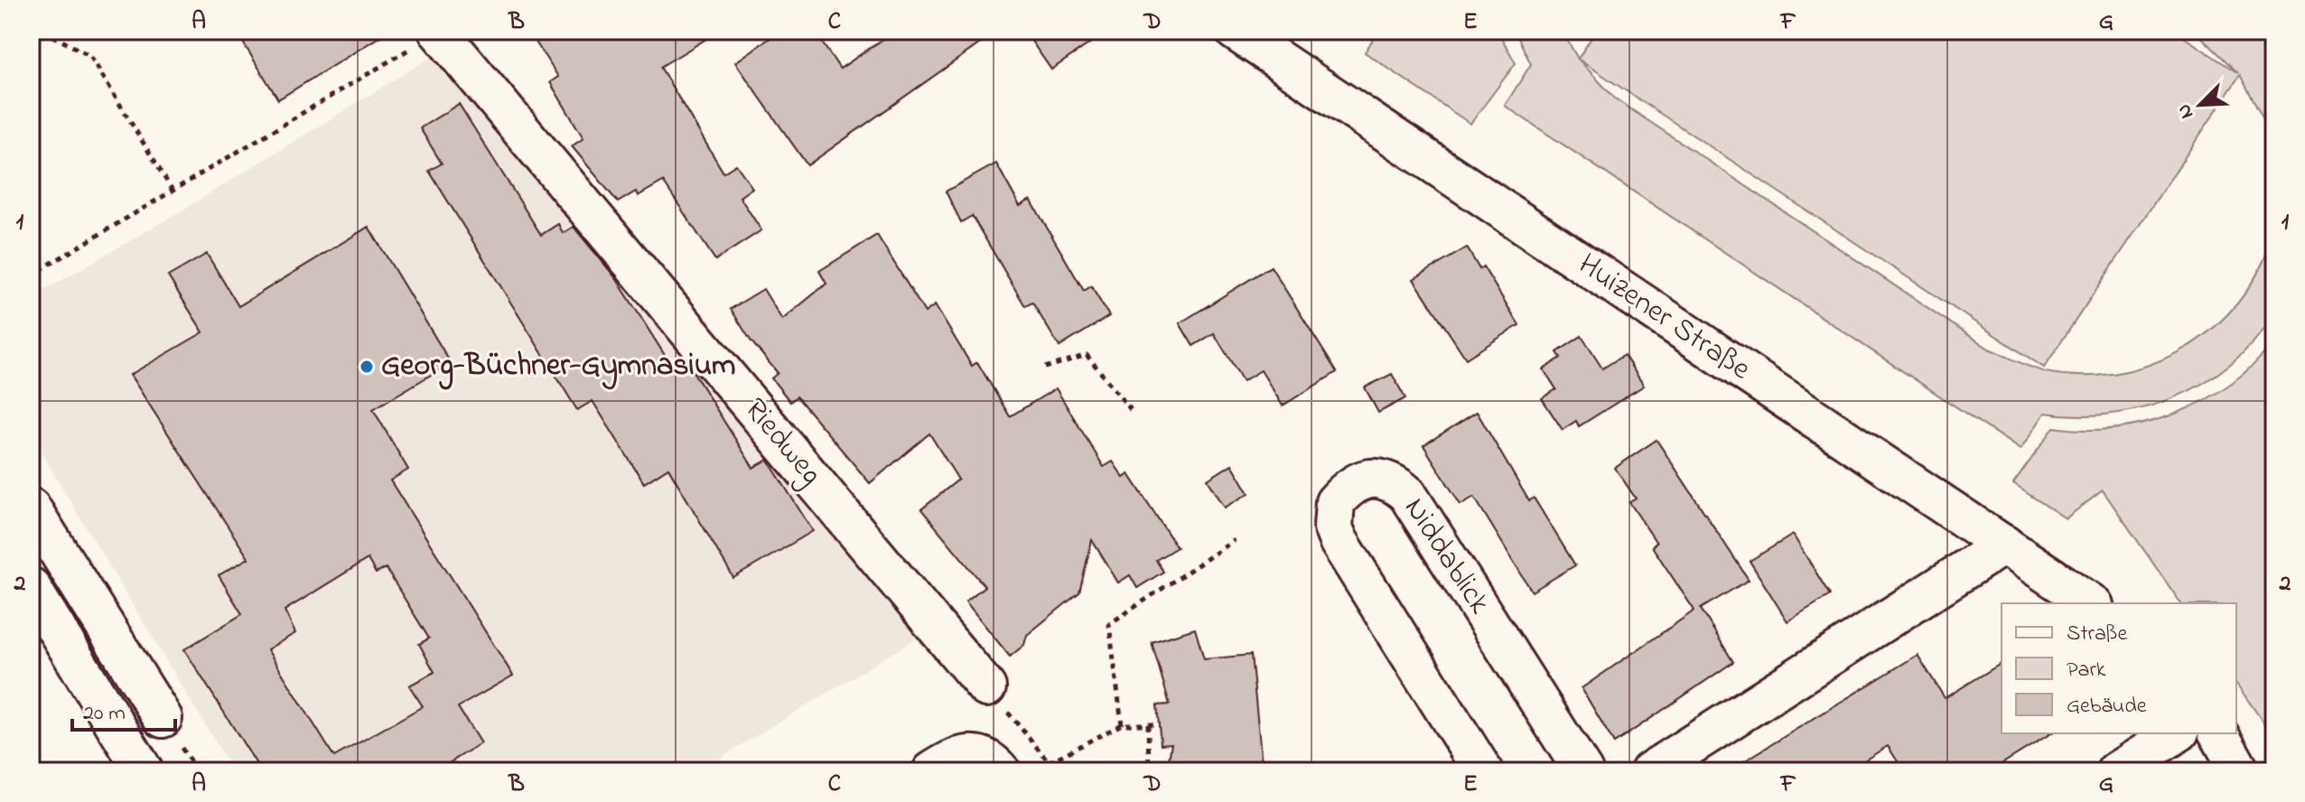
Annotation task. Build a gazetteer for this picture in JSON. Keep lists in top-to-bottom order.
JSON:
{
  "streets": {
    "street": ["Huizener Straße", "Riedweg", "Niddablick"]
  },
  "places": ["Georg-Büchner-Gymnasium"],
  "legend": ["Straße", "Park", "Gebäude"],
  "scale_bar": "20 m",
  "north": "bottom left",
  "grid": {
    "columns": [
      "A",
      "B",
      "C",
      "D",
      "E",
      "F",
      "G"
    ],
    "rows": ["1", "2"]
  }
}
